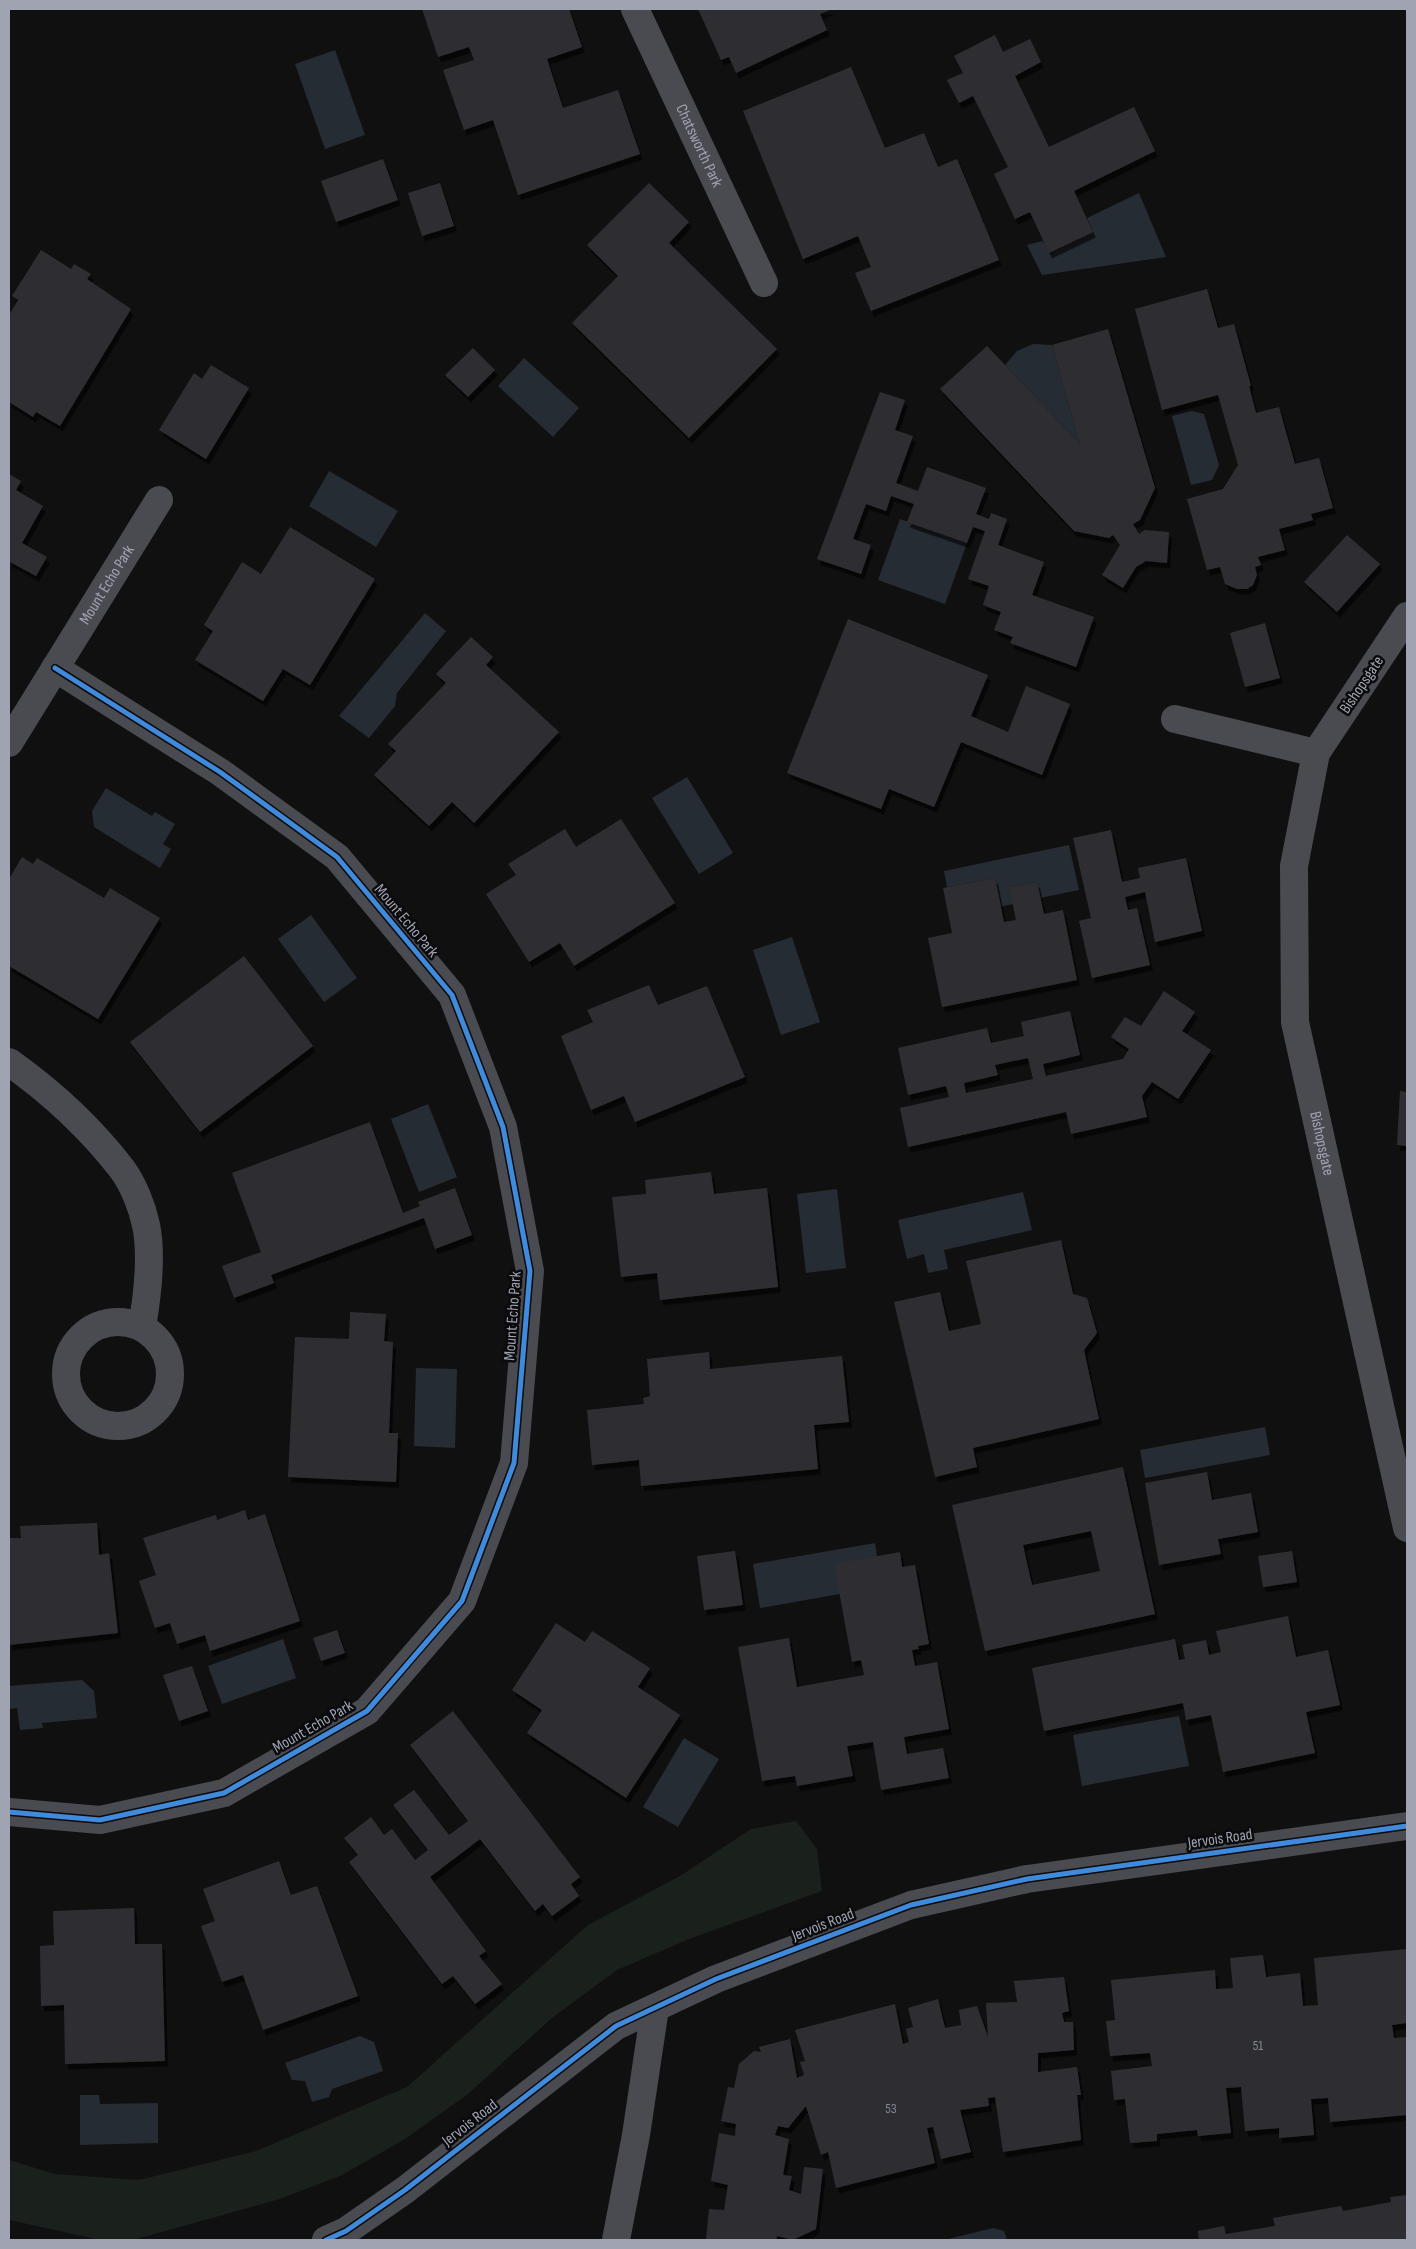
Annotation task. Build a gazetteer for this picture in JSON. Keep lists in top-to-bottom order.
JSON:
{
  "streets": {
    "street": [
      "Chatsworth Park",
      "Mount Echo Park",
      "Bishopsgate",
      "Jervois Road"
    ]
  },
  "house_numbers": ["51", "53"]
}
